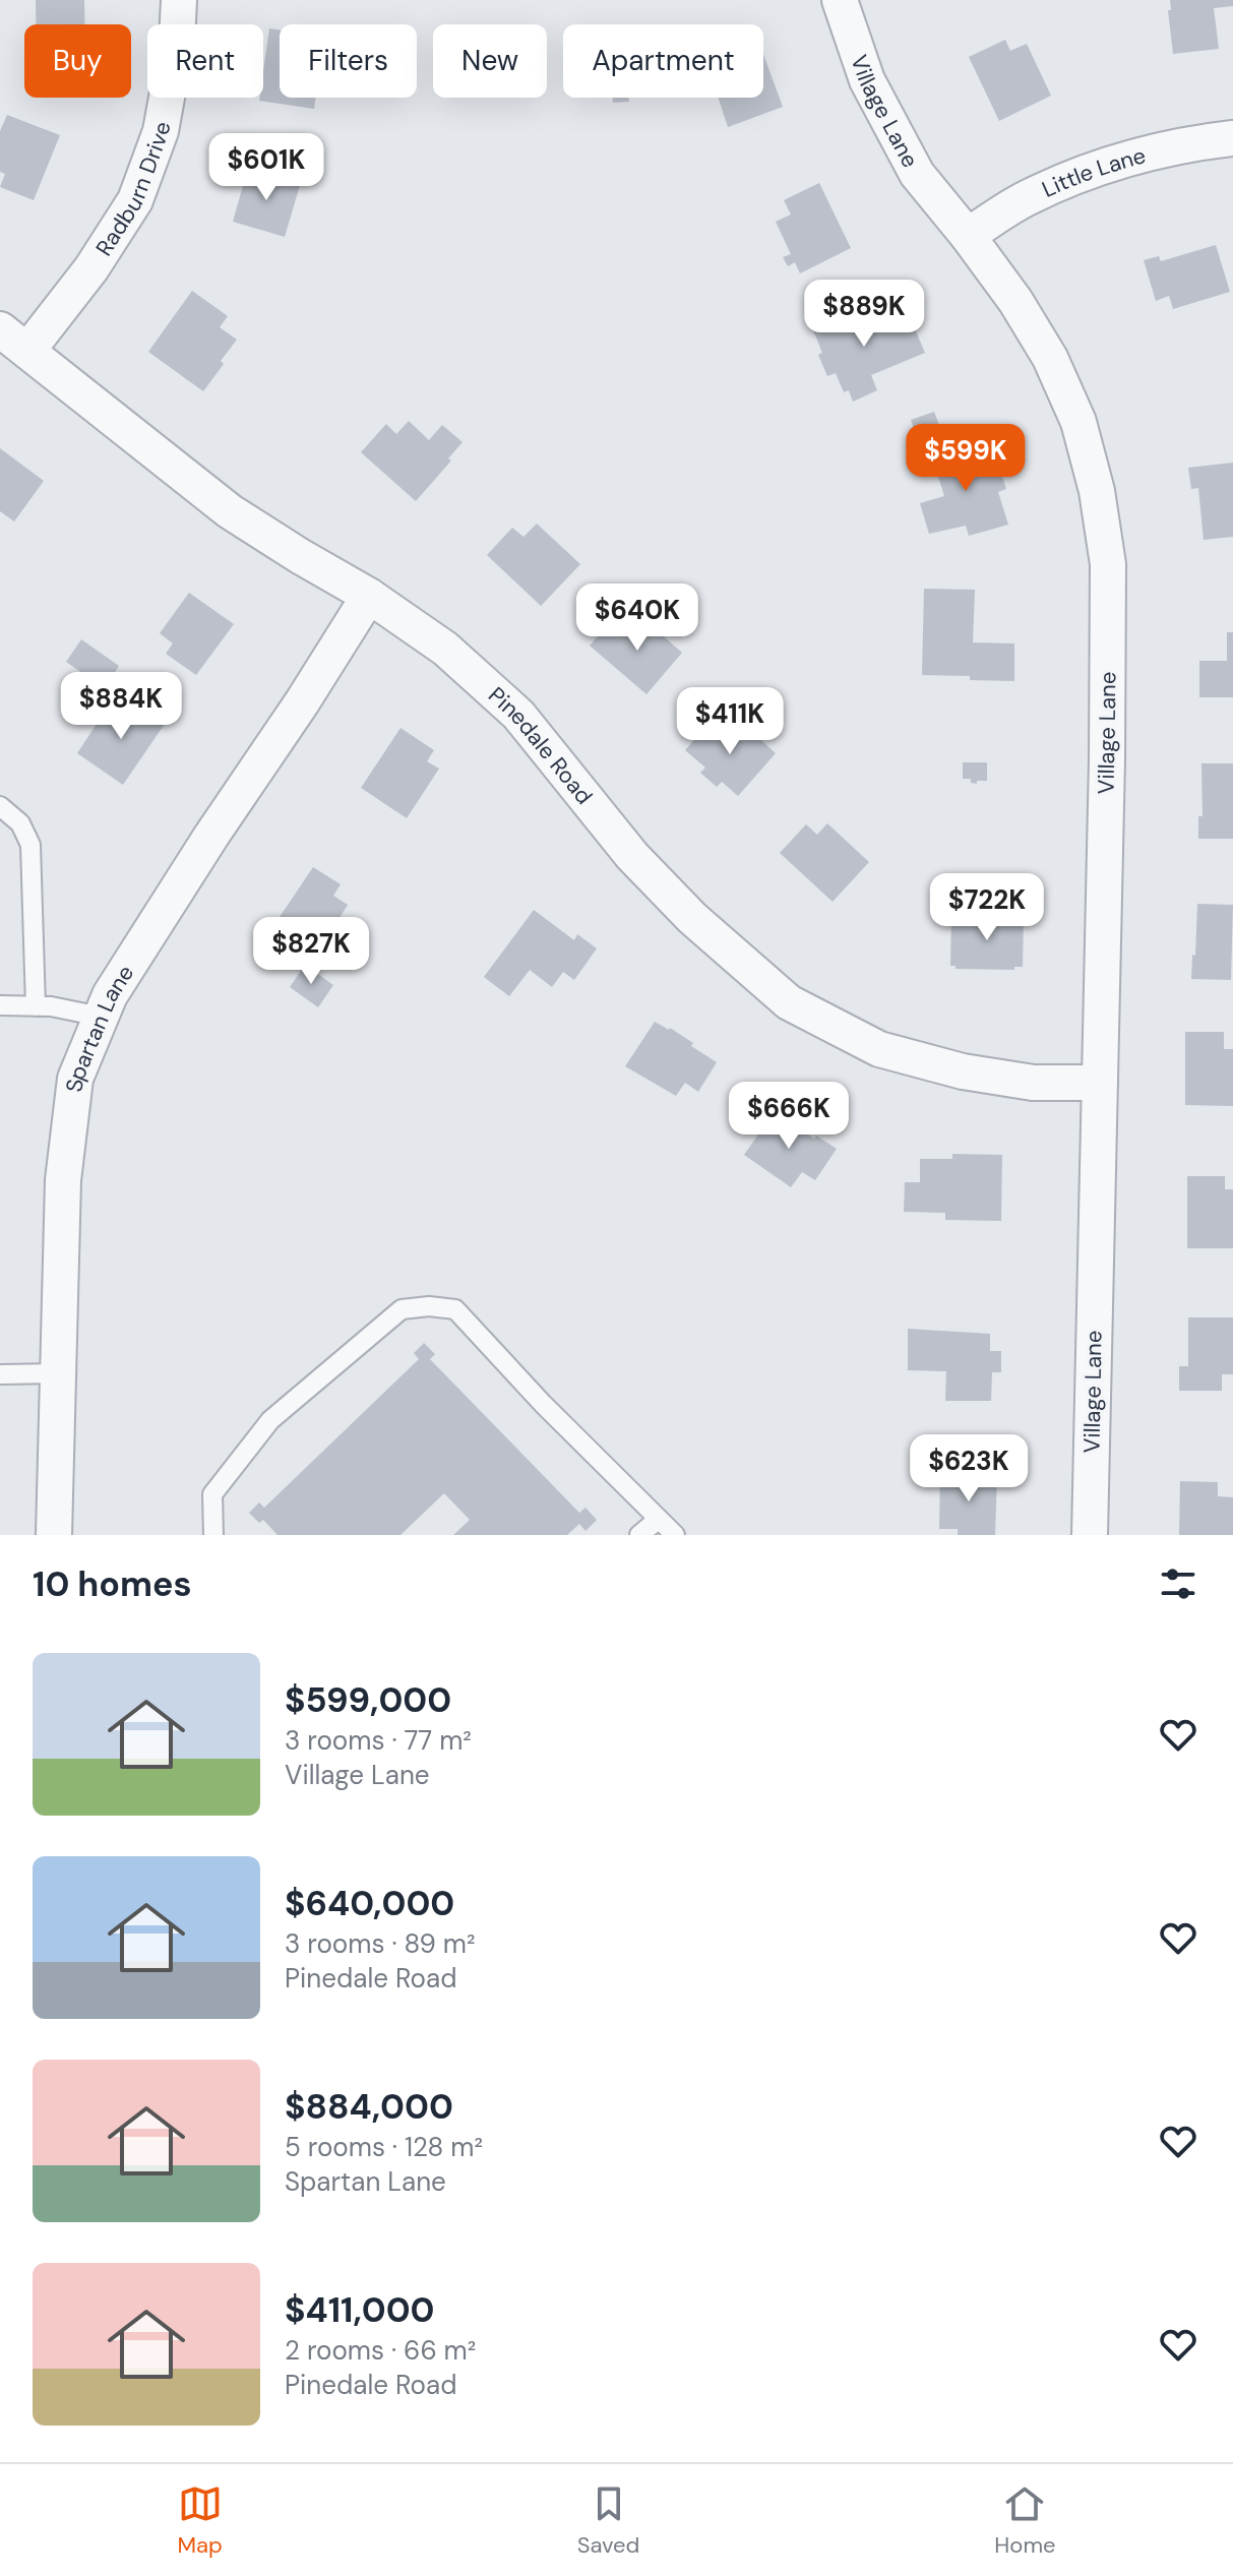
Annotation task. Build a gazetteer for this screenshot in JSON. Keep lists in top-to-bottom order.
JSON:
{
  "streets": {
    "street": [
      "Village Lane",
      "Little Lane",
      "Radburn Drive",
      "Pinedale Road",
      "Spartan Lane"
    ]
  },
  "crossings": [
    ["Village Lane", "Little Lane"],
    ["Village Lane", "Pinedale Road"],
    ["Radburn Drive", "Pinedale Road"],
    ["Pinedale Road", "Spartan Lane"]
  ],
  "page": {
    "chip": [
      "Buy",
      "Rent",
      "Filters",
      "New",
      "Apartment"
    ],
    "price": [
      "$601K",
      "$889K",
      "$599K",
      "$640K",
      "$884K",
      "$411K",
      "$722K",
      "$827K",
      "$666K",
      "$623K"
    ],
    "heading": "10 homes",
    "list": [
      {
        "name": "$599,000",
        "note": "3 rooms · 77 m² · Village Lane"
      },
      {
        "name": "$640,000",
        "note": "3 rooms · 89 m² · Pinedale Road"
      },
      {
        "name": "$884,000",
        "note": "5 rooms · 128 m² · Spartan Lane"
      },
      {
        "name": "$411,000",
        "note": "2 rooms · 66 m² · Pinedale Road"
      }
    ],
    "tabs": ["Map", "Saved", "Home"]
  }
}
